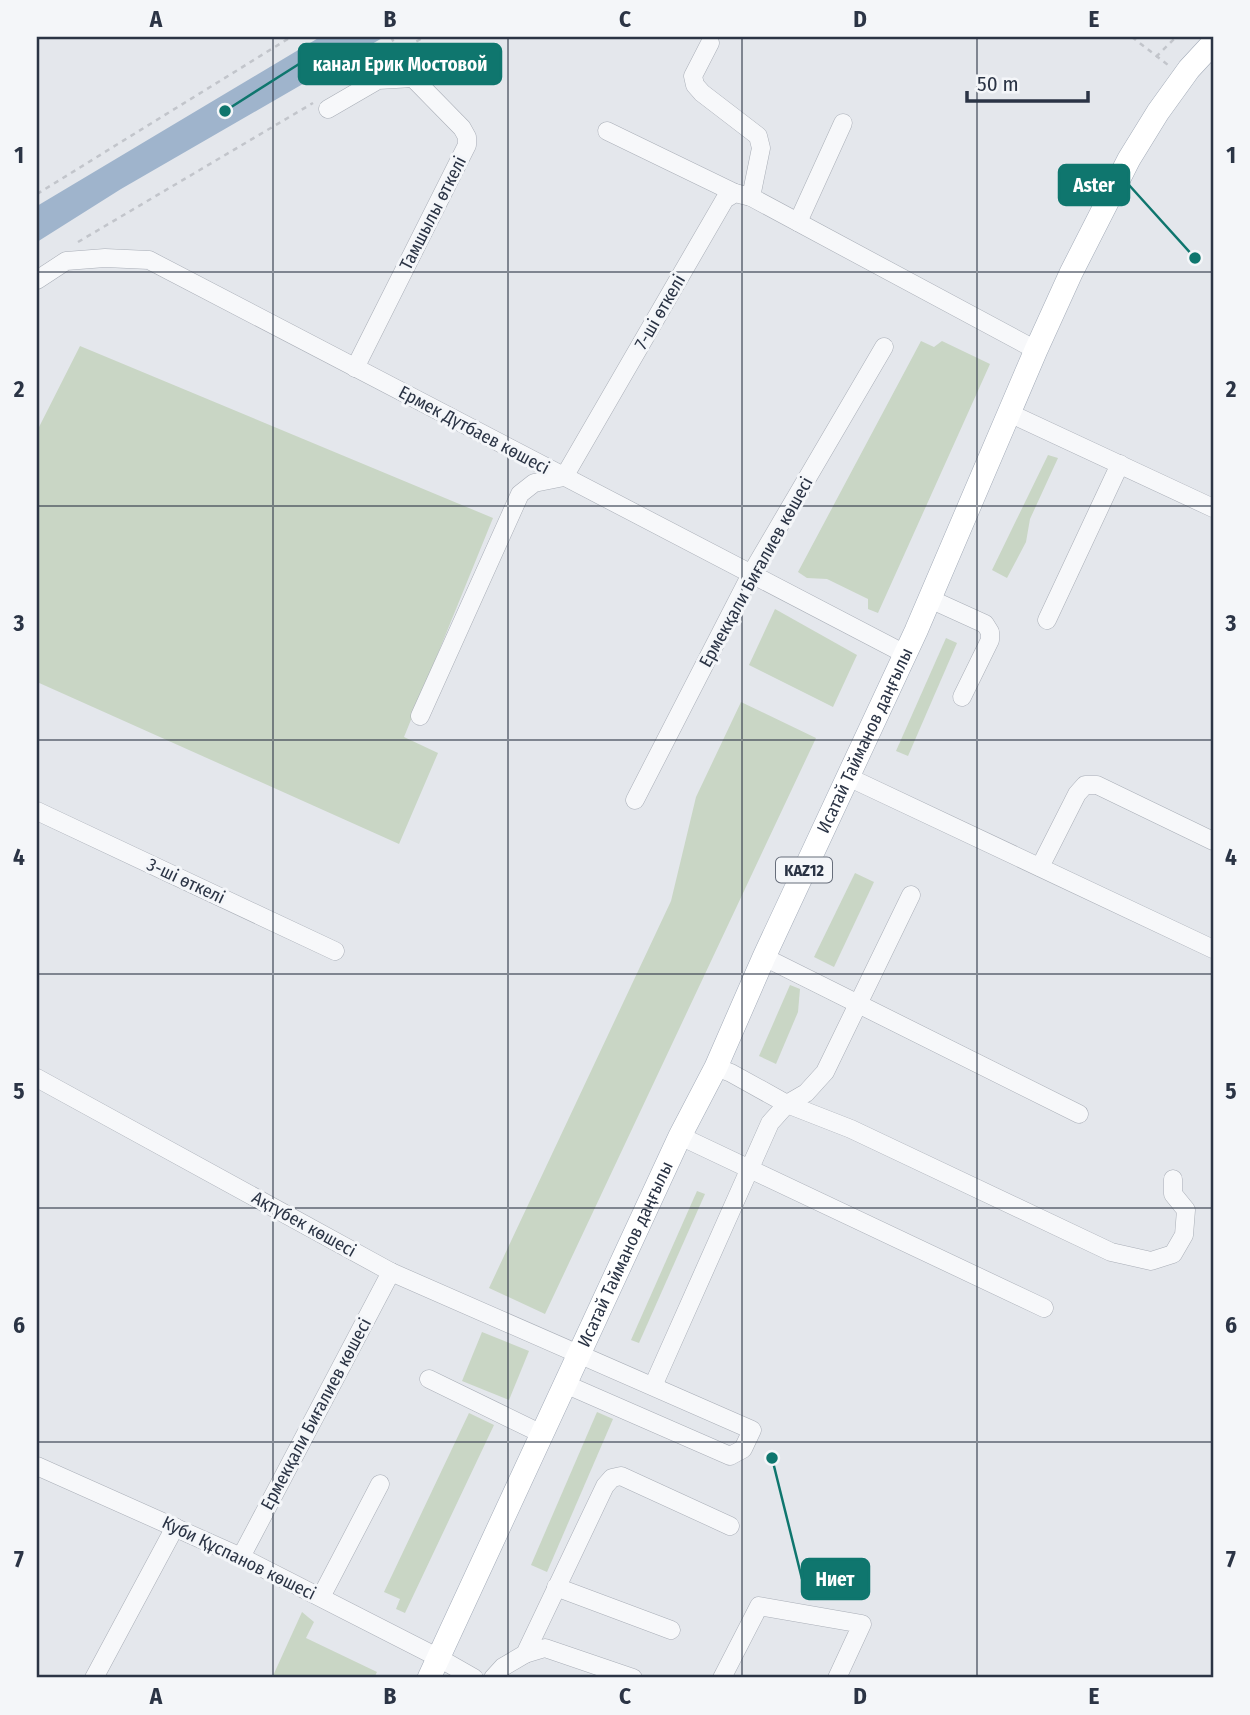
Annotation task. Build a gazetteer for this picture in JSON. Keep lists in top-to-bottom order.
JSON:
{
  "streets": {
    "main road": ["Исатай Тайманов даңғылы", "KAZ12"],
    "street": [
      "Тамшылы өткелі",
      "7-шi өткелi",
      "Ермек Дүтбаев көшесi",
      "Ермекқали Биғалиев көшесі",
      "3-шi өткелi",
      "Ақтүбек көшесi",
      "Куби Құспанов көшесi"
    ]
  },
  "crossings": [
    ["Тамшылы өткелі", "Ермек Дүтбаев көшесi"],
    ["7-шi өткелi", "Ермек Дүтбаев көшесi"],
    ["Ермек Дүтбаев көшесi", "Ермекқали Биғалиев көшесі"],
    ["Ермек Дүтбаев көшесi", "Исатай Тайманов даңғылы"],
    ["Ермекқали Биғалиев көшесі", "Ақтүбек көшесi"],
    ["Ермекқали Биғалиев көшесі", "Куби Құспанов көшесi"],
    ["Исатай Тайманов даңғылы", "Ақтүбек көшесi"],
    ["Исатай Тайманов даңғылы", "Куби Құспанов көшесi"]
  ],
  "places": ["канал Ерик Мостовой", "Aster", "Ниет"],
  "scale_bar": "50 m",
  "grid": {
    "columns": [
      "A",
      "B",
      "C",
      "D",
      "E"
    ],
    "rows": [
      "1",
      "2",
      "3",
      "4",
      "5",
      "6",
      "7"
    ]
  }
}
